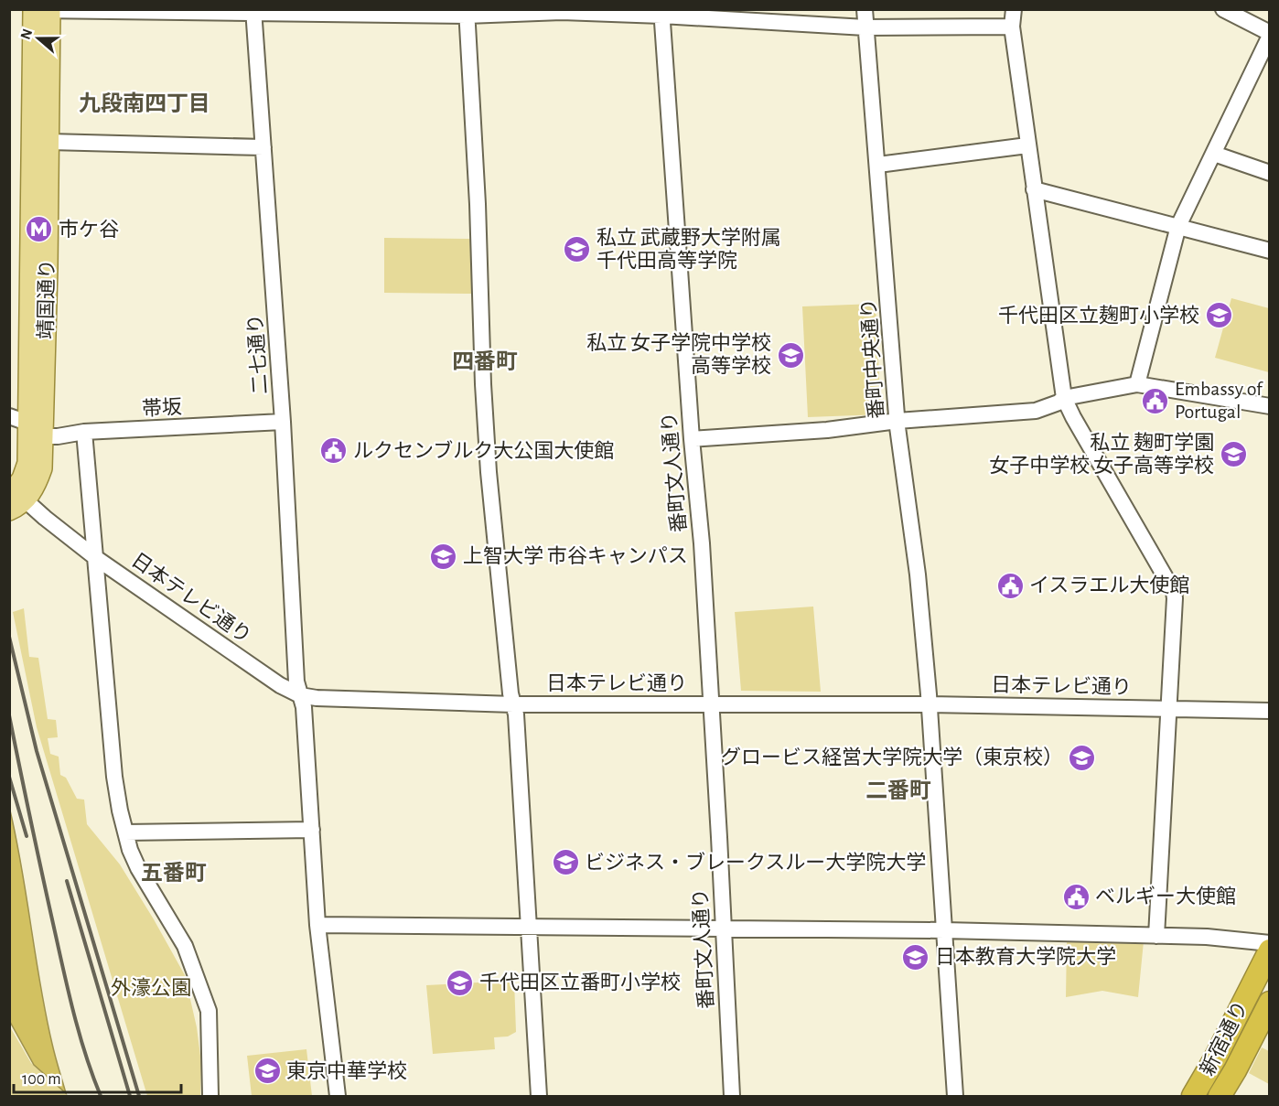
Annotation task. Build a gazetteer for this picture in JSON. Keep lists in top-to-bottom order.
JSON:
{
  "streets": {
    "highway": ["新宿通り"],
    "main road": ["靖国通り"],
    "street": [
      "二七通り",
      "番町中央通り",
      "帯坂",
      "番町文人通り",
      "日本テレビ通り"
    ]
  },
  "crossings": [
    ["靖国通り", "帯坂"],
    ["靖国通り", "日本テレビ通り"],
    ["二七通り", "帯坂"],
    ["二七通り", "日本テレビ通り"],
    ["番町中央通り", "日本テレビ通り"],
    ["番町文人通り", "日本テレビ通り"]
  ],
  "districts": [
    "九段南四丁目",
    "四番町",
    "二番町",
    "五番町"
  ],
  "parks": ["外濠公園"],
  "places": {
    "metro station": ["市ケ谷"],
    "school or university": [
      "私立 武蔵野大学附属 千代田高等学院",
      "千代田区立麹町小学校",
      "私立 女子学院中学校 高等学校",
      "私立 麹町学園 女子中学校 女子高等学校",
      "上智大学 市谷キャンパス",
      "グロービス経営大学院大学（東京校）",
      "ビジネス・ブレークスルー大学院大学",
      "日本教育大学院大学",
      "千代田区立番町小学校",
      "東京中華学校"
    ],
    "public building": [
      "Embassy of Portugal",
      "ルクセンブルク大公国大使館",
      "イスラエル大使館",
      "ベルギー大使館"
    ]
  },
  "scale_bar": "100 m",
  "north": "left"
}
